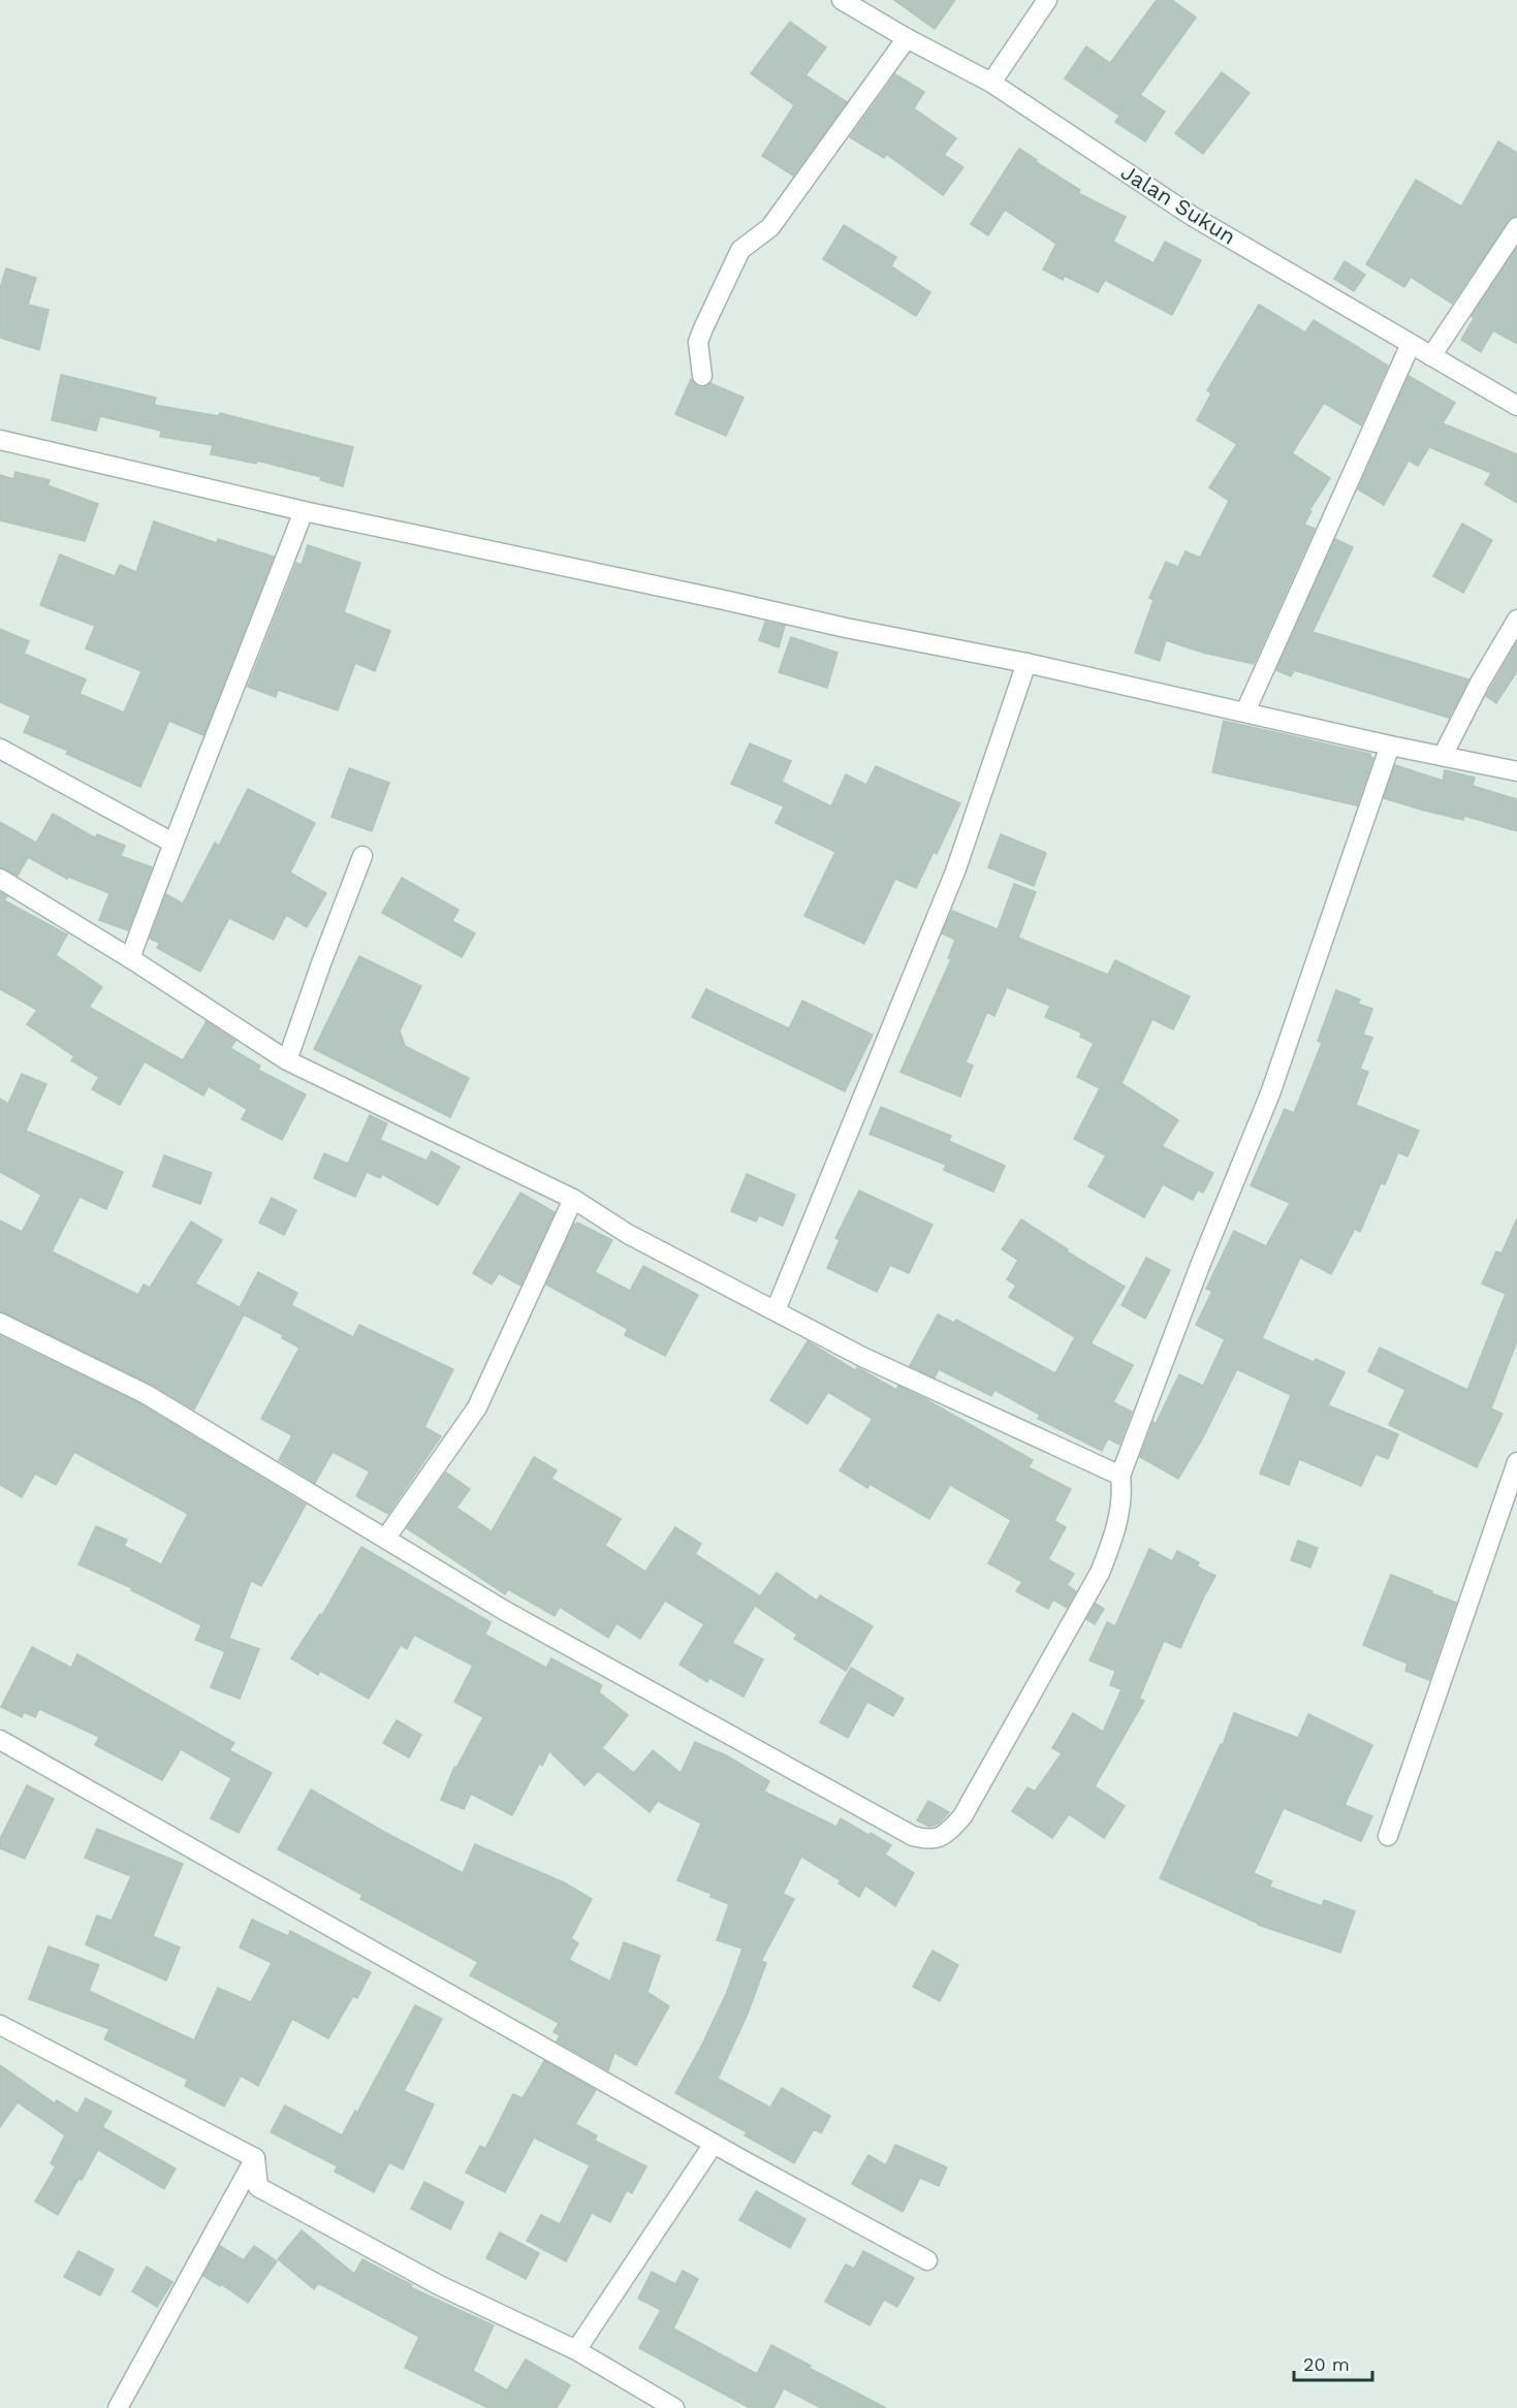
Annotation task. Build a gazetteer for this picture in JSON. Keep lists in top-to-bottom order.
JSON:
{
  "streets": {
    "street": ["Jalan Sukun"]
  },
  "scale_bar": "20 m"
}
